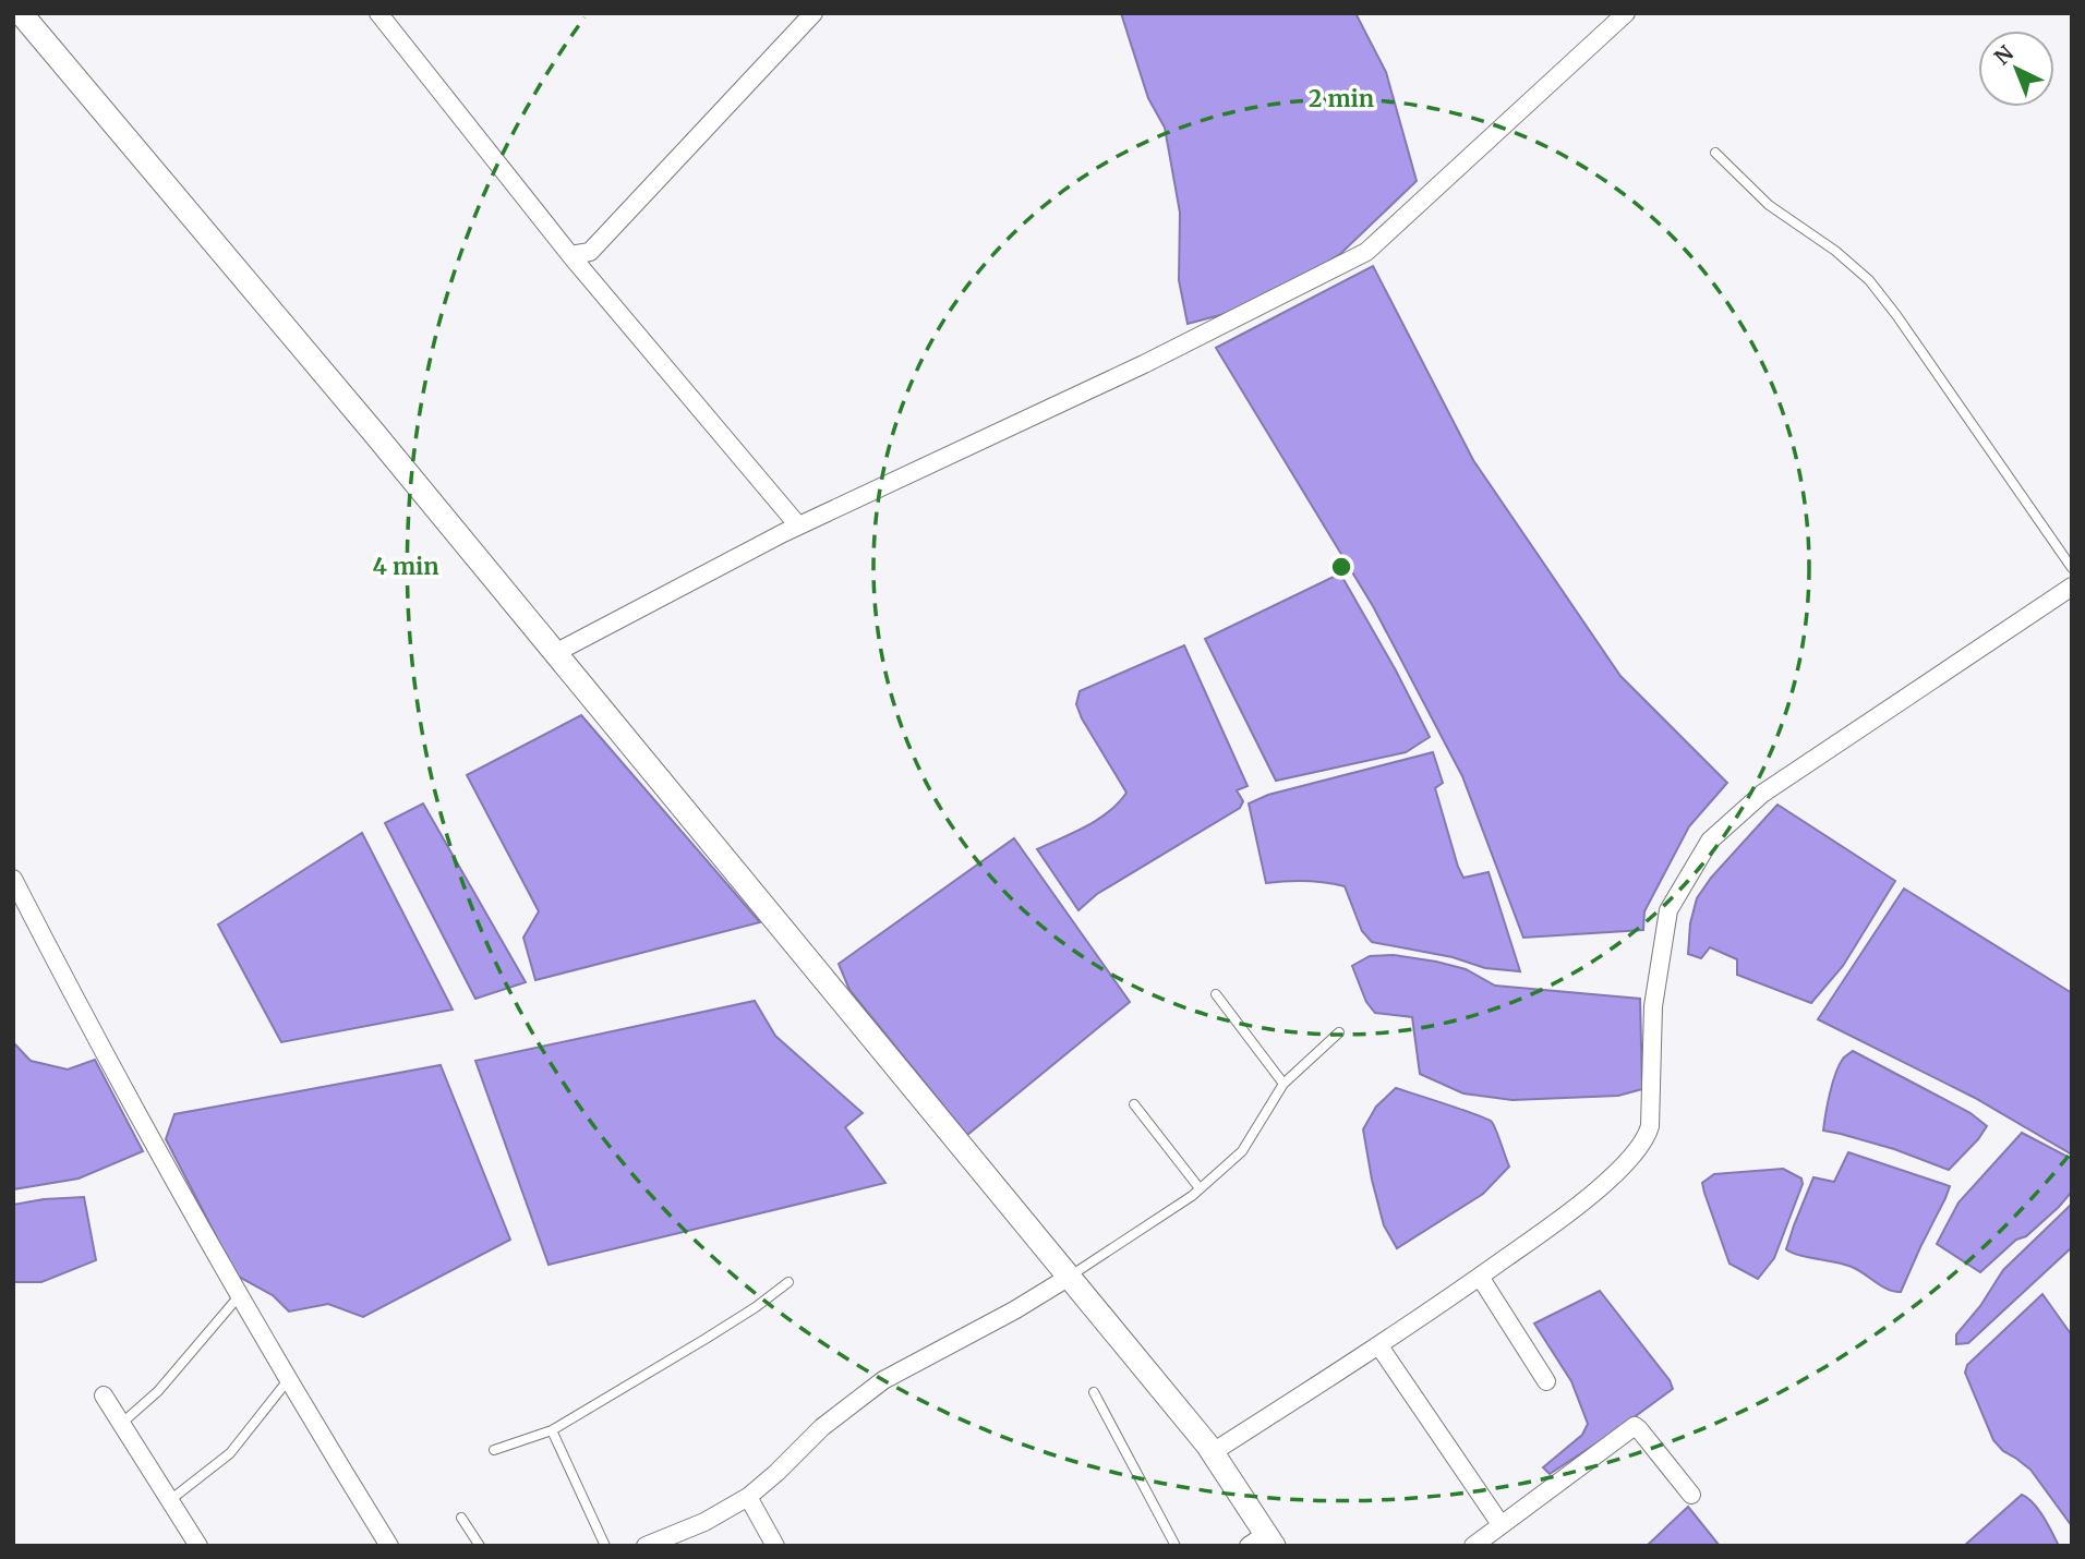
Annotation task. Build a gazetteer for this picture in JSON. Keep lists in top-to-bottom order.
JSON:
{
  "north": "top left",
  "rings": ["2 min", "4 min"]
}
